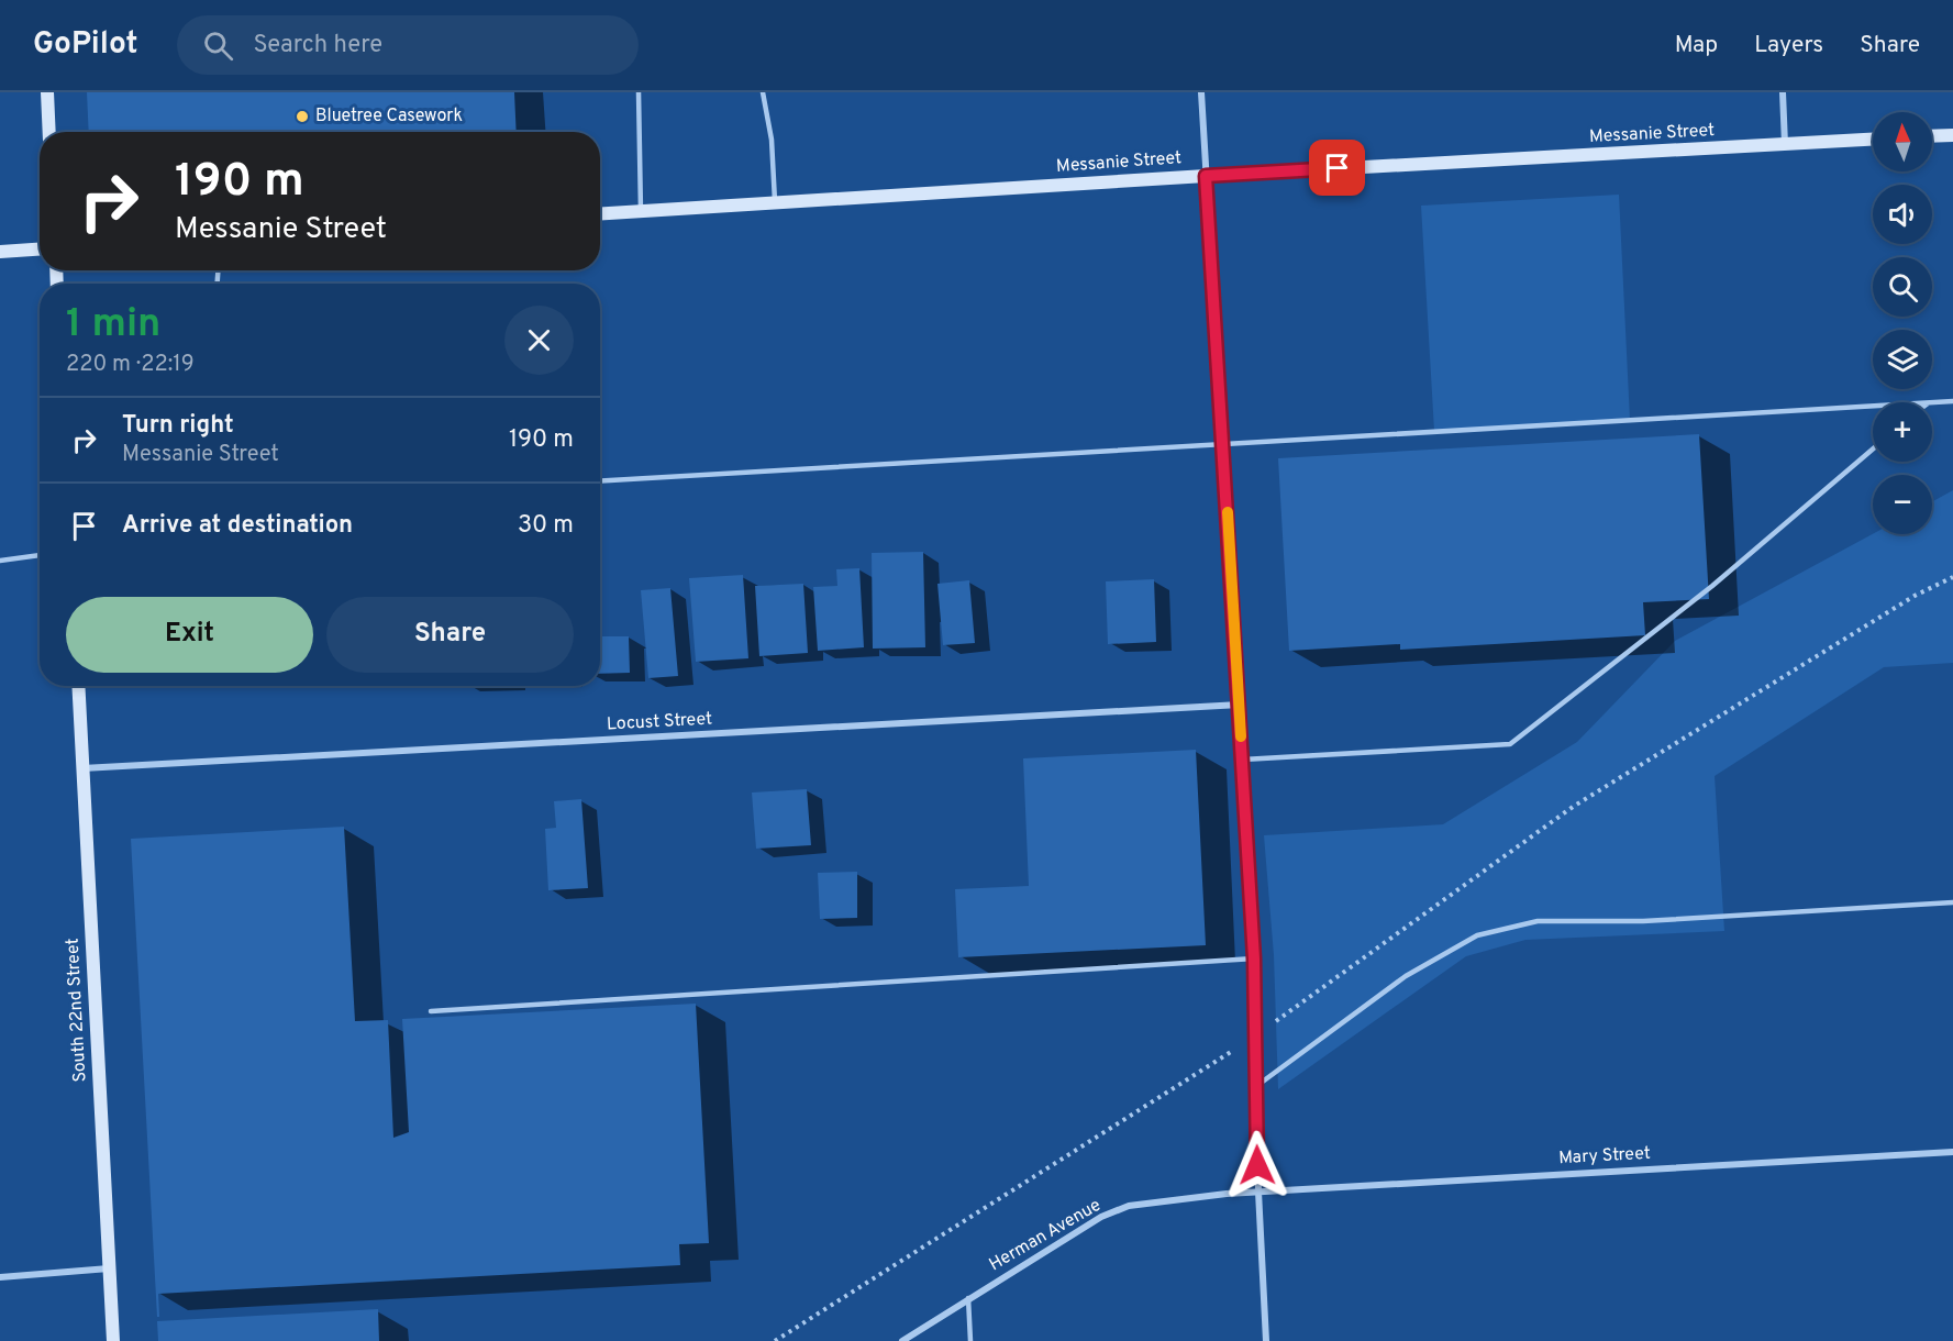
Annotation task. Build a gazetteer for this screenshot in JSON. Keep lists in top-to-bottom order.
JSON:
{
  "streets": {
    "street": [
      "Messanie Street",
      "Locust Street",
      "South 22nd Street",
      "Mary Street",
      "Herman Avenue"
    ]
  },
  "crossings": [
    ["Locust Street", "South 22nd Street"],
    ["Mary Street", "Herman Avenue"]
  ],
  "places": ["Bluetree Casework"],
  "north": "top",
  "page": {
    "header": "GoPilot",
    "search": "Search here",
    "nav": ["Map", "Layers", "Share"],
    "map_buttons": ["+", "−"],
    "turn": ["190 m", "Messanie Street"],
    "heading": ["1 min", "220 m · 22:19"],
    "list": [
      {
        "name": "Turn right",
        "note": "Messanie Street",
        "value": "190 m"
      },
      {
        "name": "Arrive at destination",
        "value": "30 m"
      }
    ],
    "buttons": ["Exit", "Share"]
  }
}
